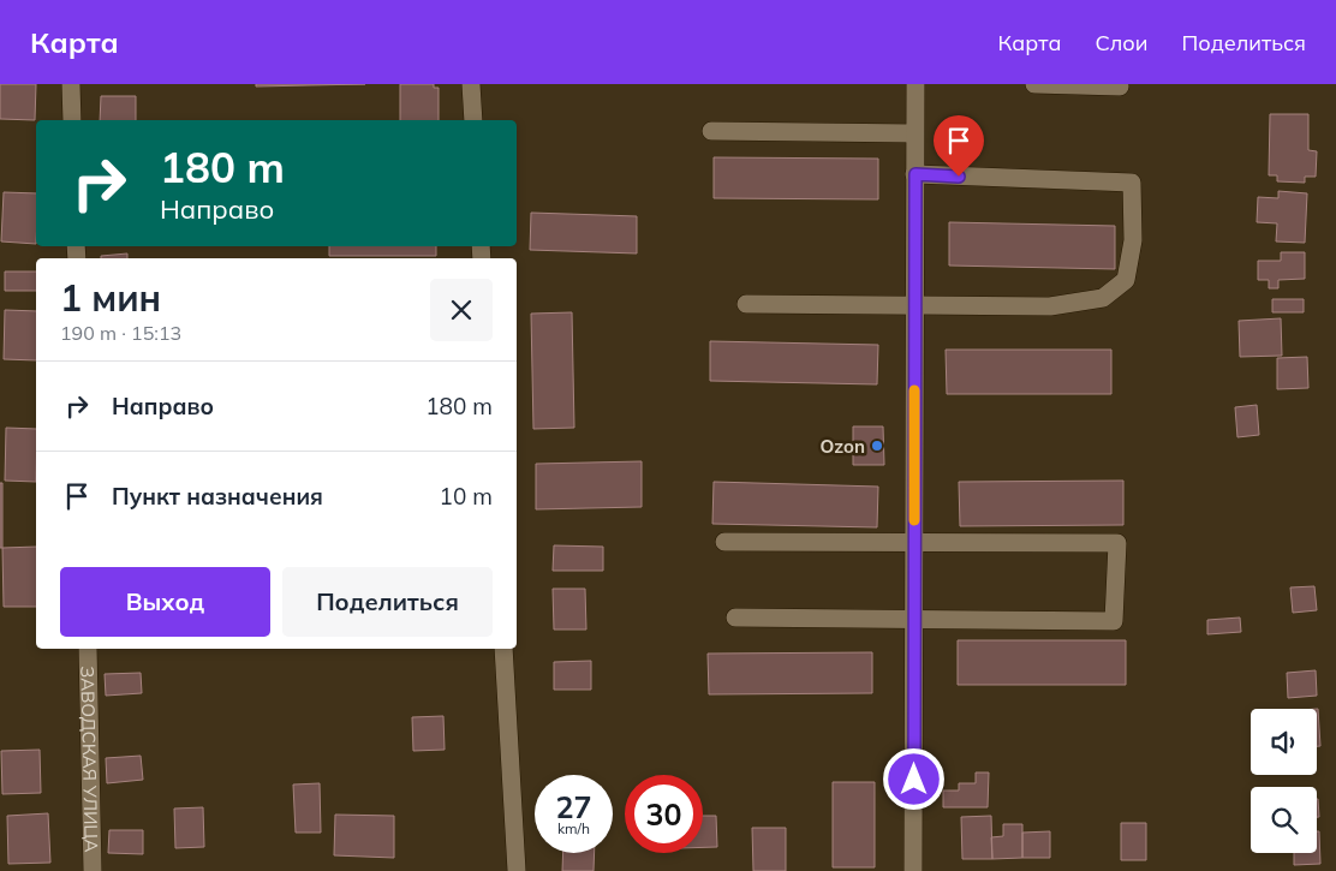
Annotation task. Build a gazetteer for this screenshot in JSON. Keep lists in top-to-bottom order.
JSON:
{
  "streets": {
    "street": ["ЗАВОДСКАЯ УЛИЦА"]
  },
  "places": ["Ozon"],
  "page": {
    "header": "Карта",
    "nav": ["Карта", "Слои", "Поделиться"],
    "turn": ["180 m", "Направо"],
    "heading": ["1 мин", "190 m · 15:13"],
    "list": [
      {
        "name": "Направо",
        "value": "180 m"
      },
      {
        "name": "Пункт назначения",
        "value": "10 m"
      }
    ],
    "buttons": ["Выход", "Поделиться"],
    "speed": "27 km/h",
    "limit": "30"
  }
}
